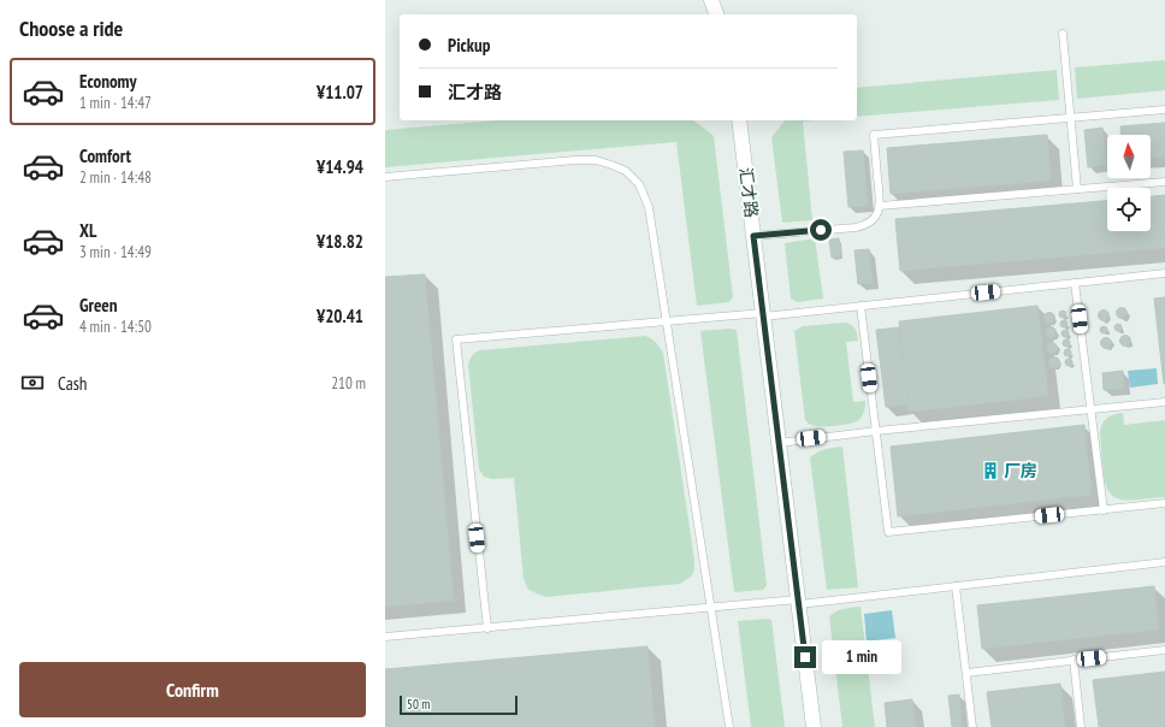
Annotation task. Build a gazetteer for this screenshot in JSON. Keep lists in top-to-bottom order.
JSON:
{
  "streets": {
    "main road": ["汇才路"]
  },
  "places": {
    "building": ["厂房"]
  },
  "scale_bar": "50 m",
  "north": "top",
  "page": {
    "heading": "Choose a ride",
    "banner": ["Pickup", "汇才路"],
    "list": [
      {
        "name": "Economy",
        "note": "1 min · 14:47",
        "value": "¥11.07"
      },
      {
        "name": "Comfort",
        "note": "2 min · 14:48",
        "value": "¥14.94"
      },
      {
        "name": "XL",
        "note": "3 min · 14:49",
        "value": "¥18.82"
      },
      {
        "name": "Green",
        "note": "4 min · 14:50",
        "value": "¥20.41"
      }
    ],
    "pay": ["Cash", "210 m"],
    "bubble": "1 min",
    "buttons": "Confirm",
    "scale": "50 m"
  }
}
